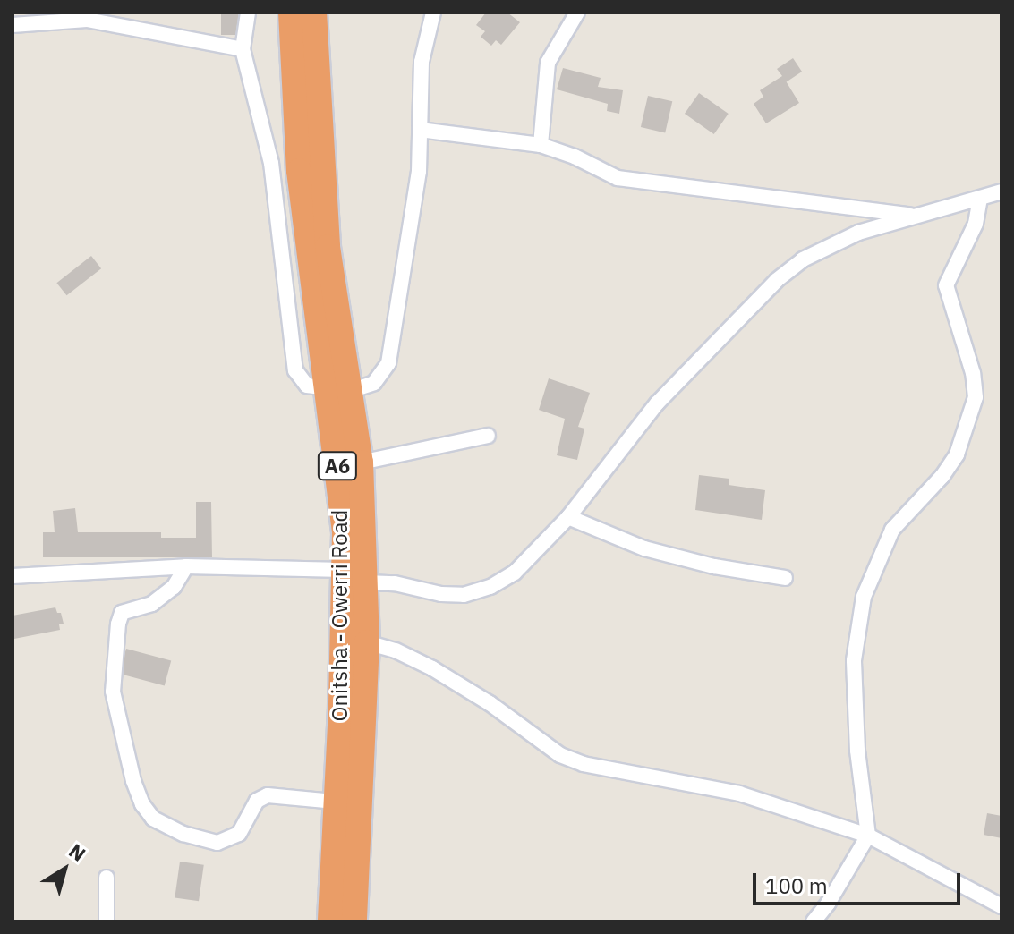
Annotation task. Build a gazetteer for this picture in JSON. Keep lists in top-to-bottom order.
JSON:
{
  "streets": {
    "highway": ["A6", "Onitsha - Owerri Road"]
  },
  "scale_bar": "100 m",
  "north": "top right"
}
